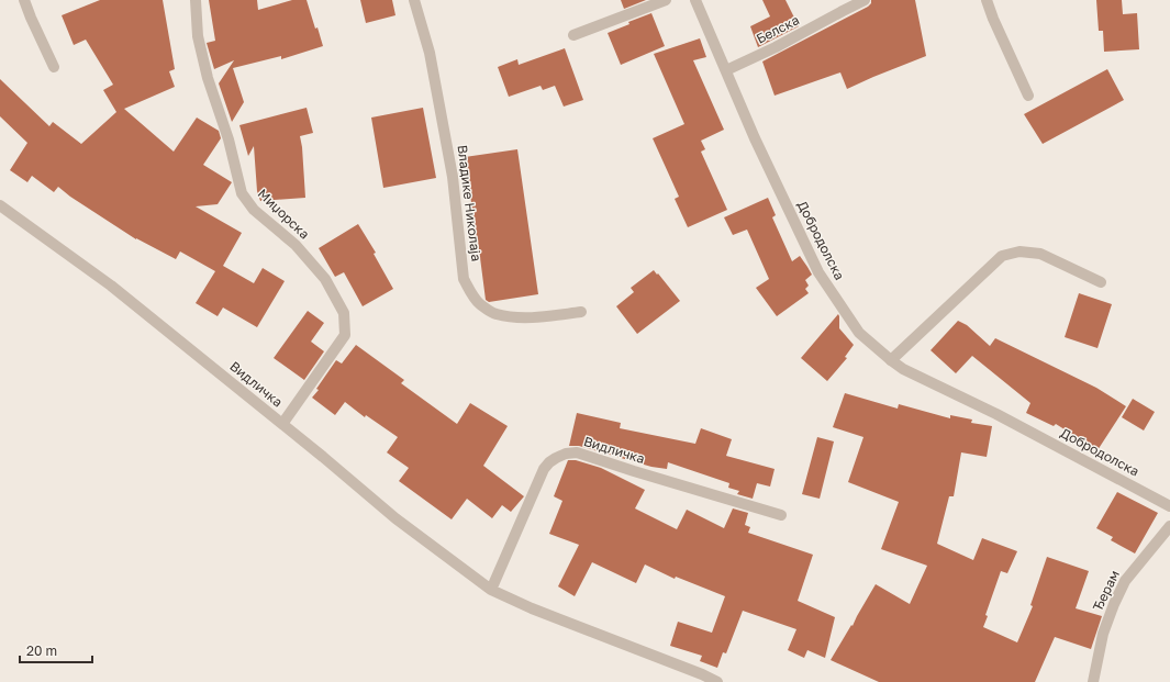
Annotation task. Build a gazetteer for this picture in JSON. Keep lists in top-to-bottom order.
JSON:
{
  "streets": {
    "street": [
      "Белска",
      "Владике Николаја",
      "Миџорска",
      "Добродолска",
      "Видличка",
      "Ђерам"
    ]
  },
  "crossings": [
    ["Белска", "Добродолска"],
    ["Миџорска", "Видличка"]
  ],
  "scale_bar": "20 m"
}
